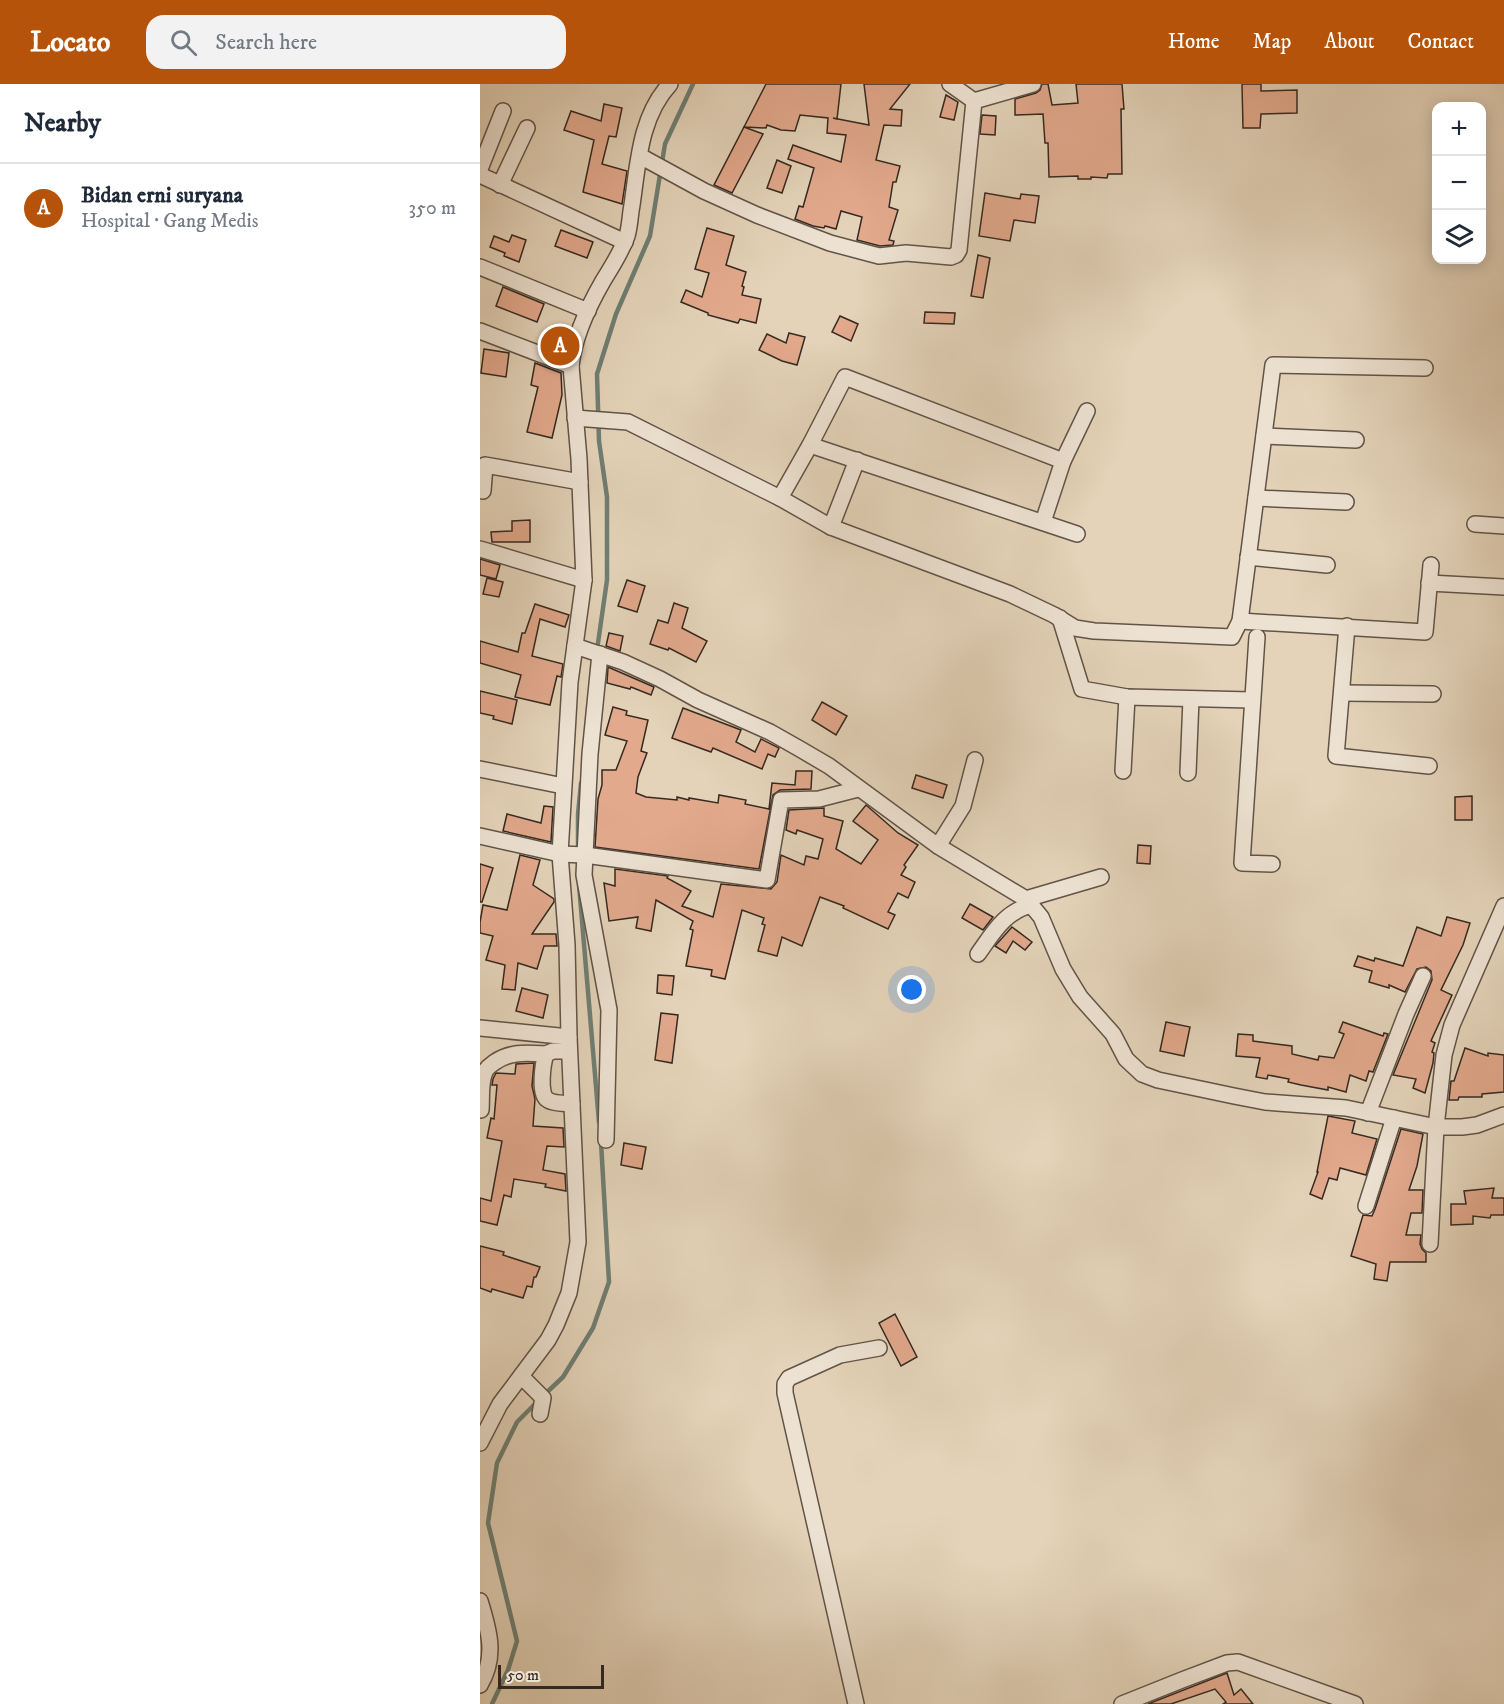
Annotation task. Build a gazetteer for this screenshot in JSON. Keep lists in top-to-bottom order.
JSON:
{
  "scale_bar": "50 m",
  "page": {
    "header": "Locato",
    "search": "Search here",
    "nav": [
      "Home",
      "Map",
      "About",
      "Contact"
    ],
    "heading": "Nearby",
    "map_buttons": ["+", "−"],
    "list": [
      {
        "mark": "A",
        "name": "Bidan erni suryana",
        "note": "Hospital · Gang Medis",
        "value": "350 m"
      }
    ],
    "pins": "A",
    "scale": "50 m"
  }
}
